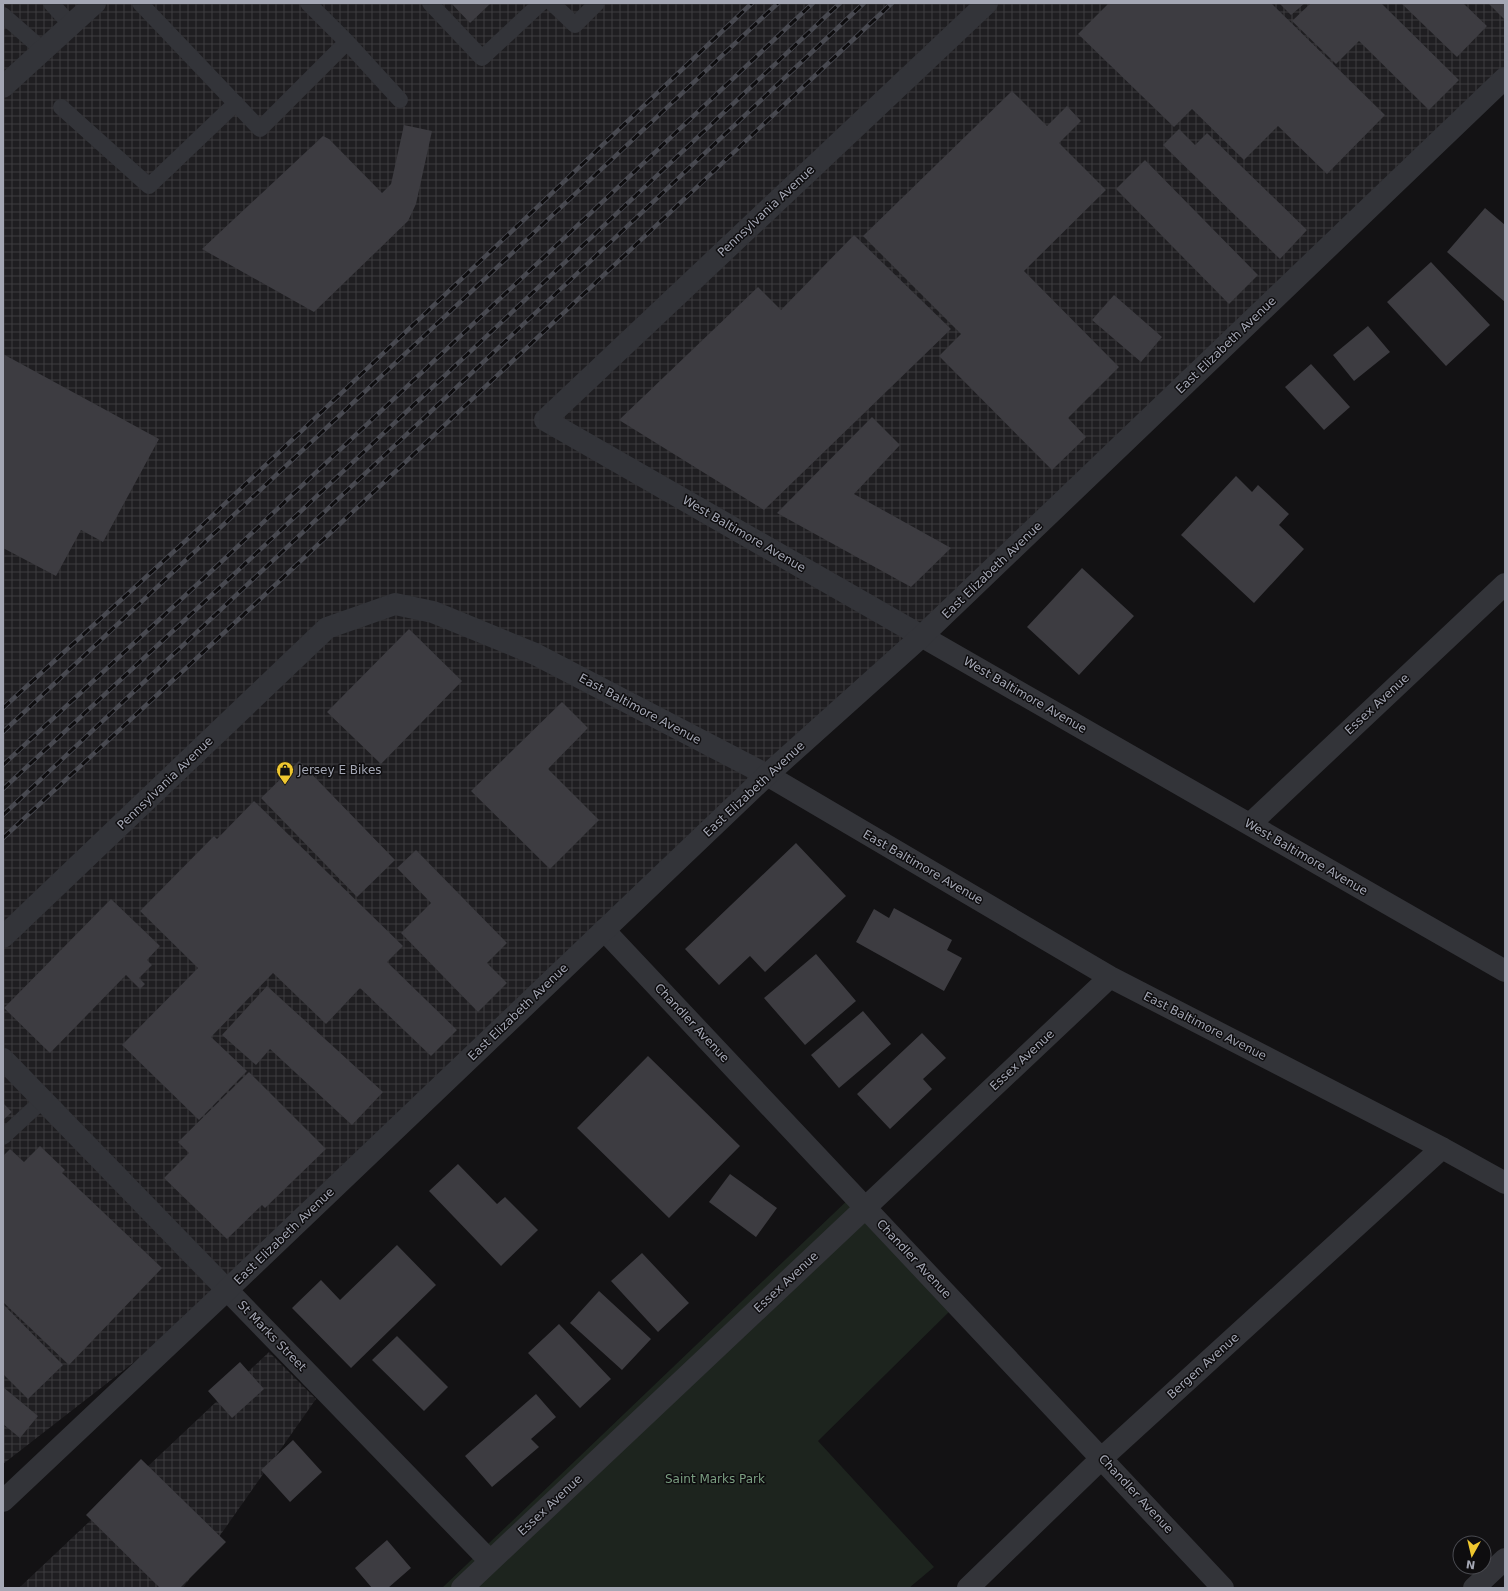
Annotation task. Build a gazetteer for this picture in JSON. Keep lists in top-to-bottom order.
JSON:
{
  "streets": {
    "street": [
      "Pennsylvania Avenue",
      "East Elizabeth Avenue",
      "West Baltimore Avenue",
      "Essex Avenue",
      "East Baltimore Avenue",
      "Chandler Avenue",
      "St Marks Street",
      "Bergen Avenue"
    ]
  },
  "crossings": [
    ["Pennsylvania Avenue", "West Baltimore Avenue"],
    ["Pennsylvania Avenue", "East Baltimore Avenue"],
    ["East Elizabeth Avenue", "West Baltimore Avenue"],
    ["East Elizabeth Avenue", "East Baltimore Avenue"],
    ["East Elizabeth Avenue", "Chandler Avenue"],
    ["East Elizabeth Avenue", "St Marks Street"],
    ["West Baltimore Avenue", "Essex Avenue"],
    ["Essex Avenue", "East Baltimore Avenue"],
    ["Essex Avenue", "Chandler Avenue"],
    ["Essex Avenue", "St Marks Street"],
    ["East Baltimore Avenue", "Bergen Avenue"],
    ["Chandler Avenue", "Bergen Avenue"]
  ],
  "parks": ["Saint Marks Park"],
  "places": {
    "shop": ["Jersey E Bikes"]
  },
  "north": "bottom"
}
